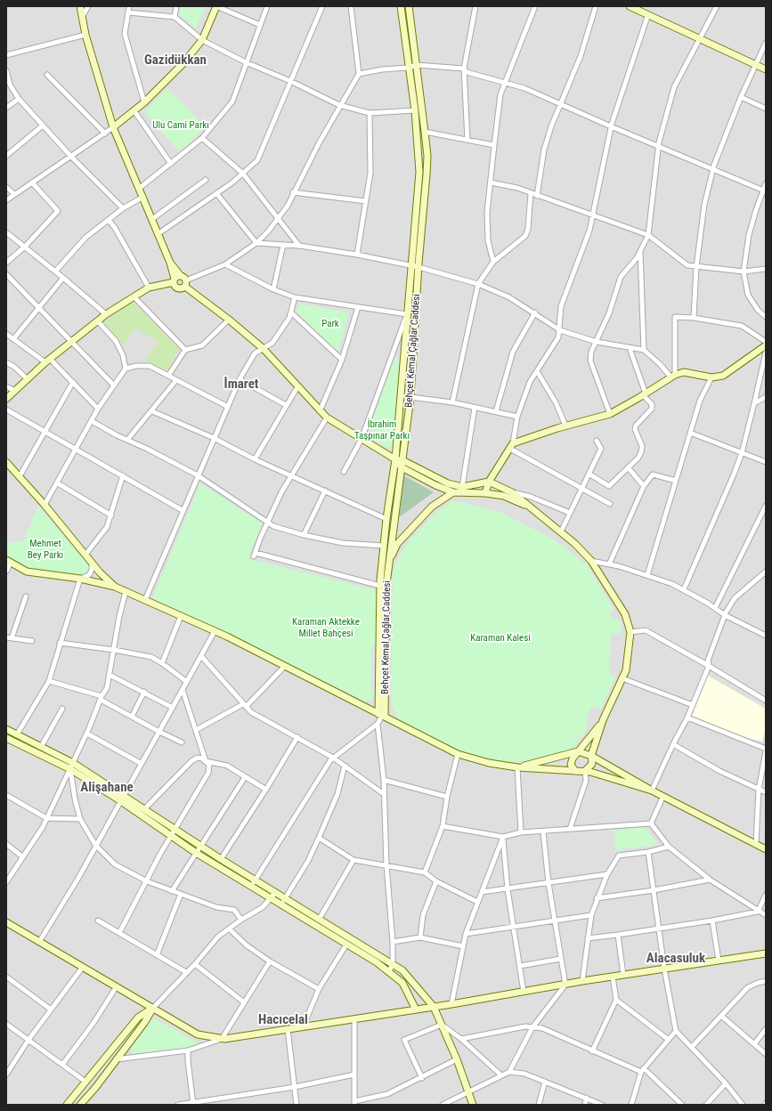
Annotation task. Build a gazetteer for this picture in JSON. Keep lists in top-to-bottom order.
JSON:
{
  "streets": {
    "main road": ["Behçet Kemal Çağlar Caddesi"]
  },
  "districts": [
    "Gazidükkan",
    "İmaret",
    "Alişahane",
    "Alacasuluk",
    "Hacıcelal"
  ],
  "parks": [
    "Ulu Cami Parkı",
    "Park",
    "İbrahim Taşpınar Parkı",
    "Mehmet Bey Parkı",
    "Karaman Aktekke Millet Bahçesi",
    "Karaman Kalesi"
  ]
}
